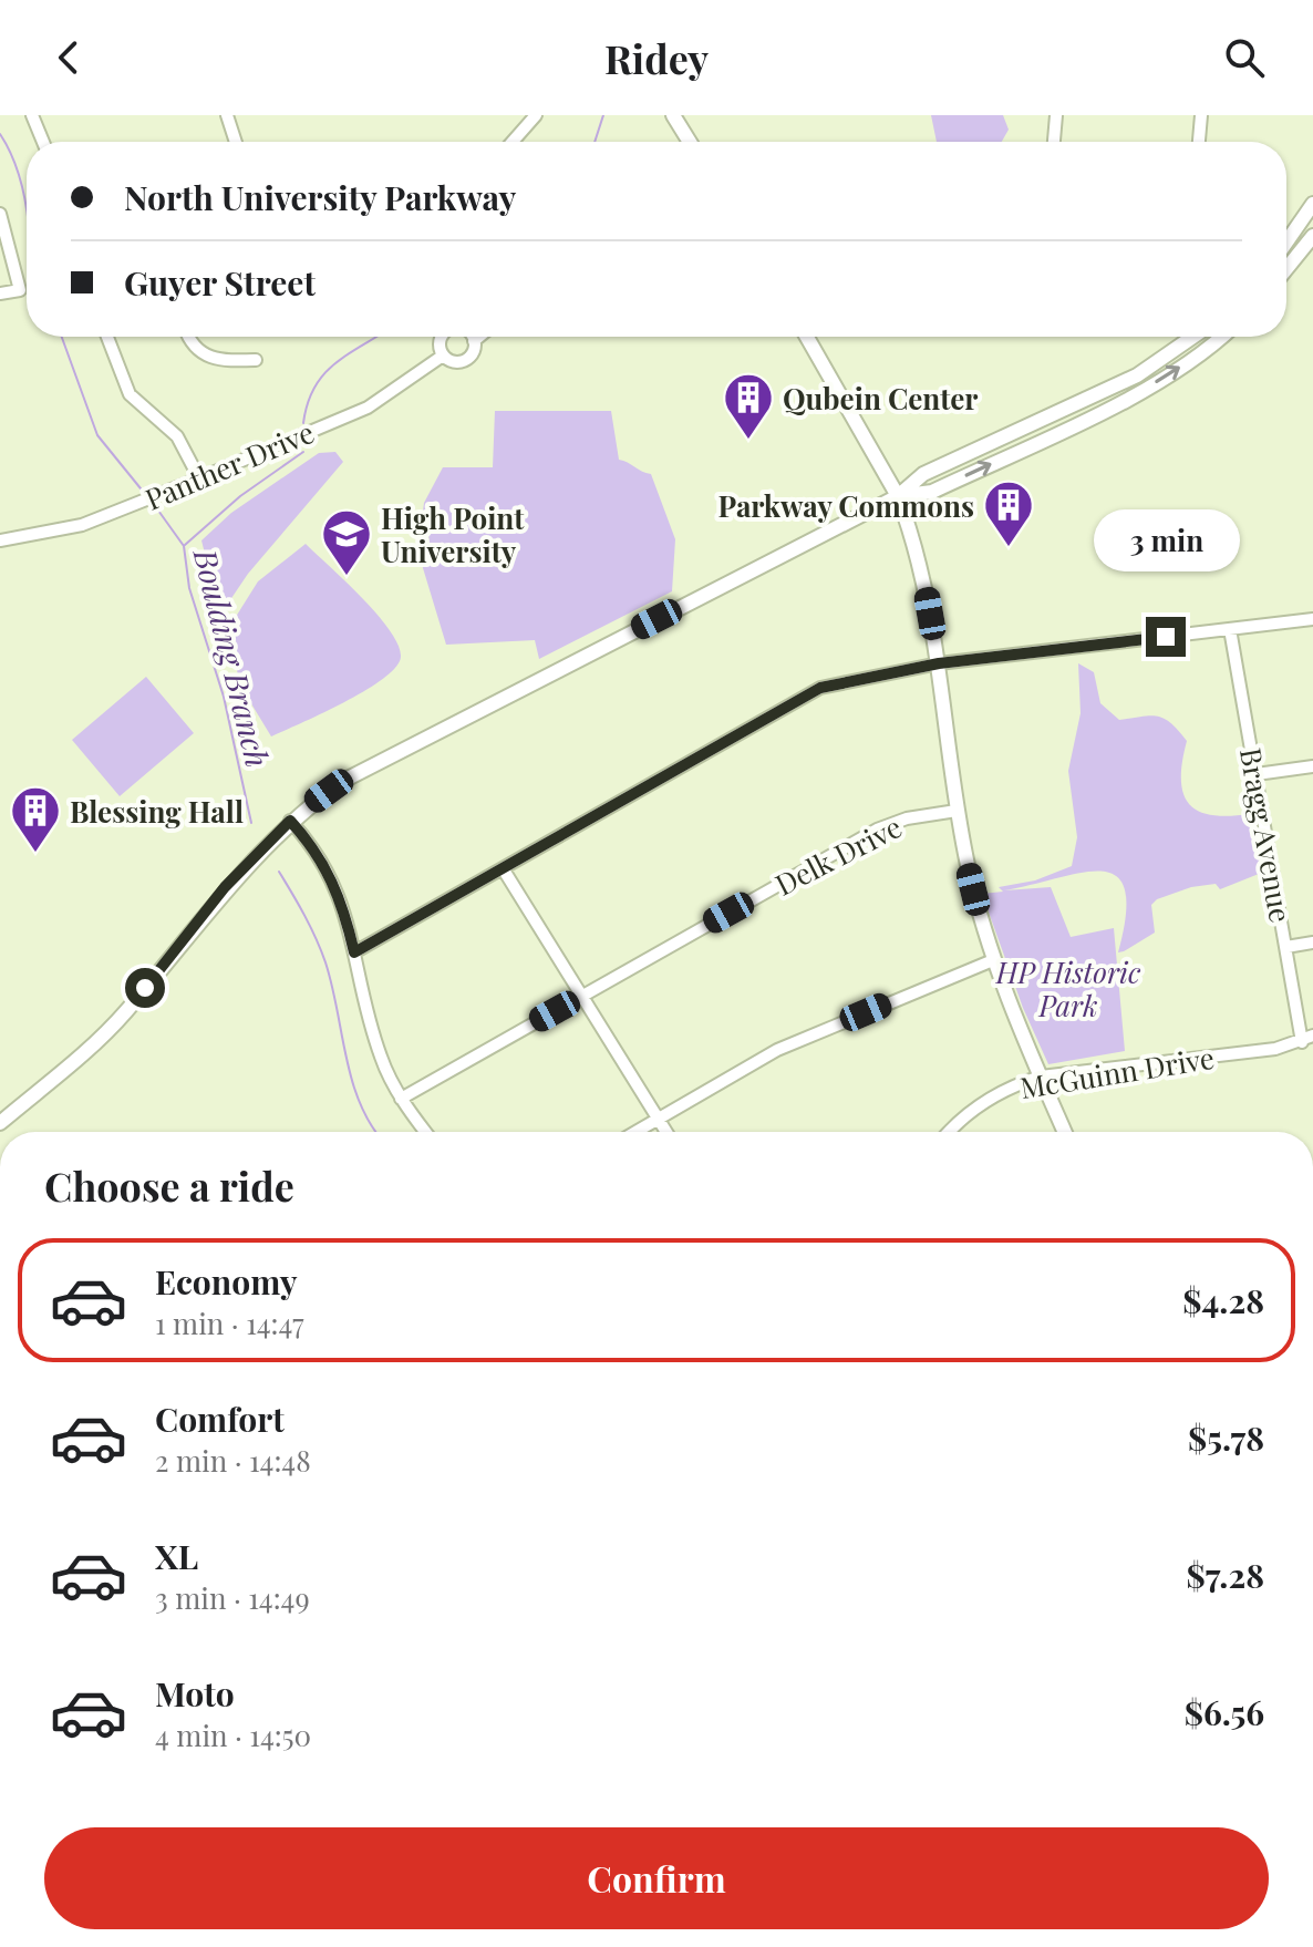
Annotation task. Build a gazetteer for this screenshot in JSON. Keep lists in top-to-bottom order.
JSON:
{
  "streets": {
    "street": [
      "Panther Drive",
      "Bragg Avenue",
      "Delk Drive",
      "McGuinn Drive"
    ]
  },
  "crossings": [
    ["Bragg Avenue", "McGuinn Drive"]
  ],
  "water": ["Boulding Branch"],
  "parks": ["HP Historic Park"],
  "places": {
    "building": ["Qubein Center", "Parkway Commons", "Blessing Hall"],
    "school or university": ["High Point University"]
  },
  "page": {
    "header": "Ridey",
    "banner": ["North University Parkway", "Guyer Street"],
    "bubble": "3 min",
    "heading": "Choose a ride",
    "list": [
      {
        "name": "Economy",
        "note": "1 min · 14:47",
        "value": "$4.28"
      },
      {
        "name": "Comfort",
        "note": "2 min · 14:48",
        "value": "$5.78"
      },
      {
        "name": "XL",
        "note": "3 min · 14:49",
        "value": "$7.28"
      },
      {
        "name": "Moto",
        "note": "4 min · 14:50",
        "value": "$6.56"
      }
    ],
    "buttons": "Confirm"
  }
}
